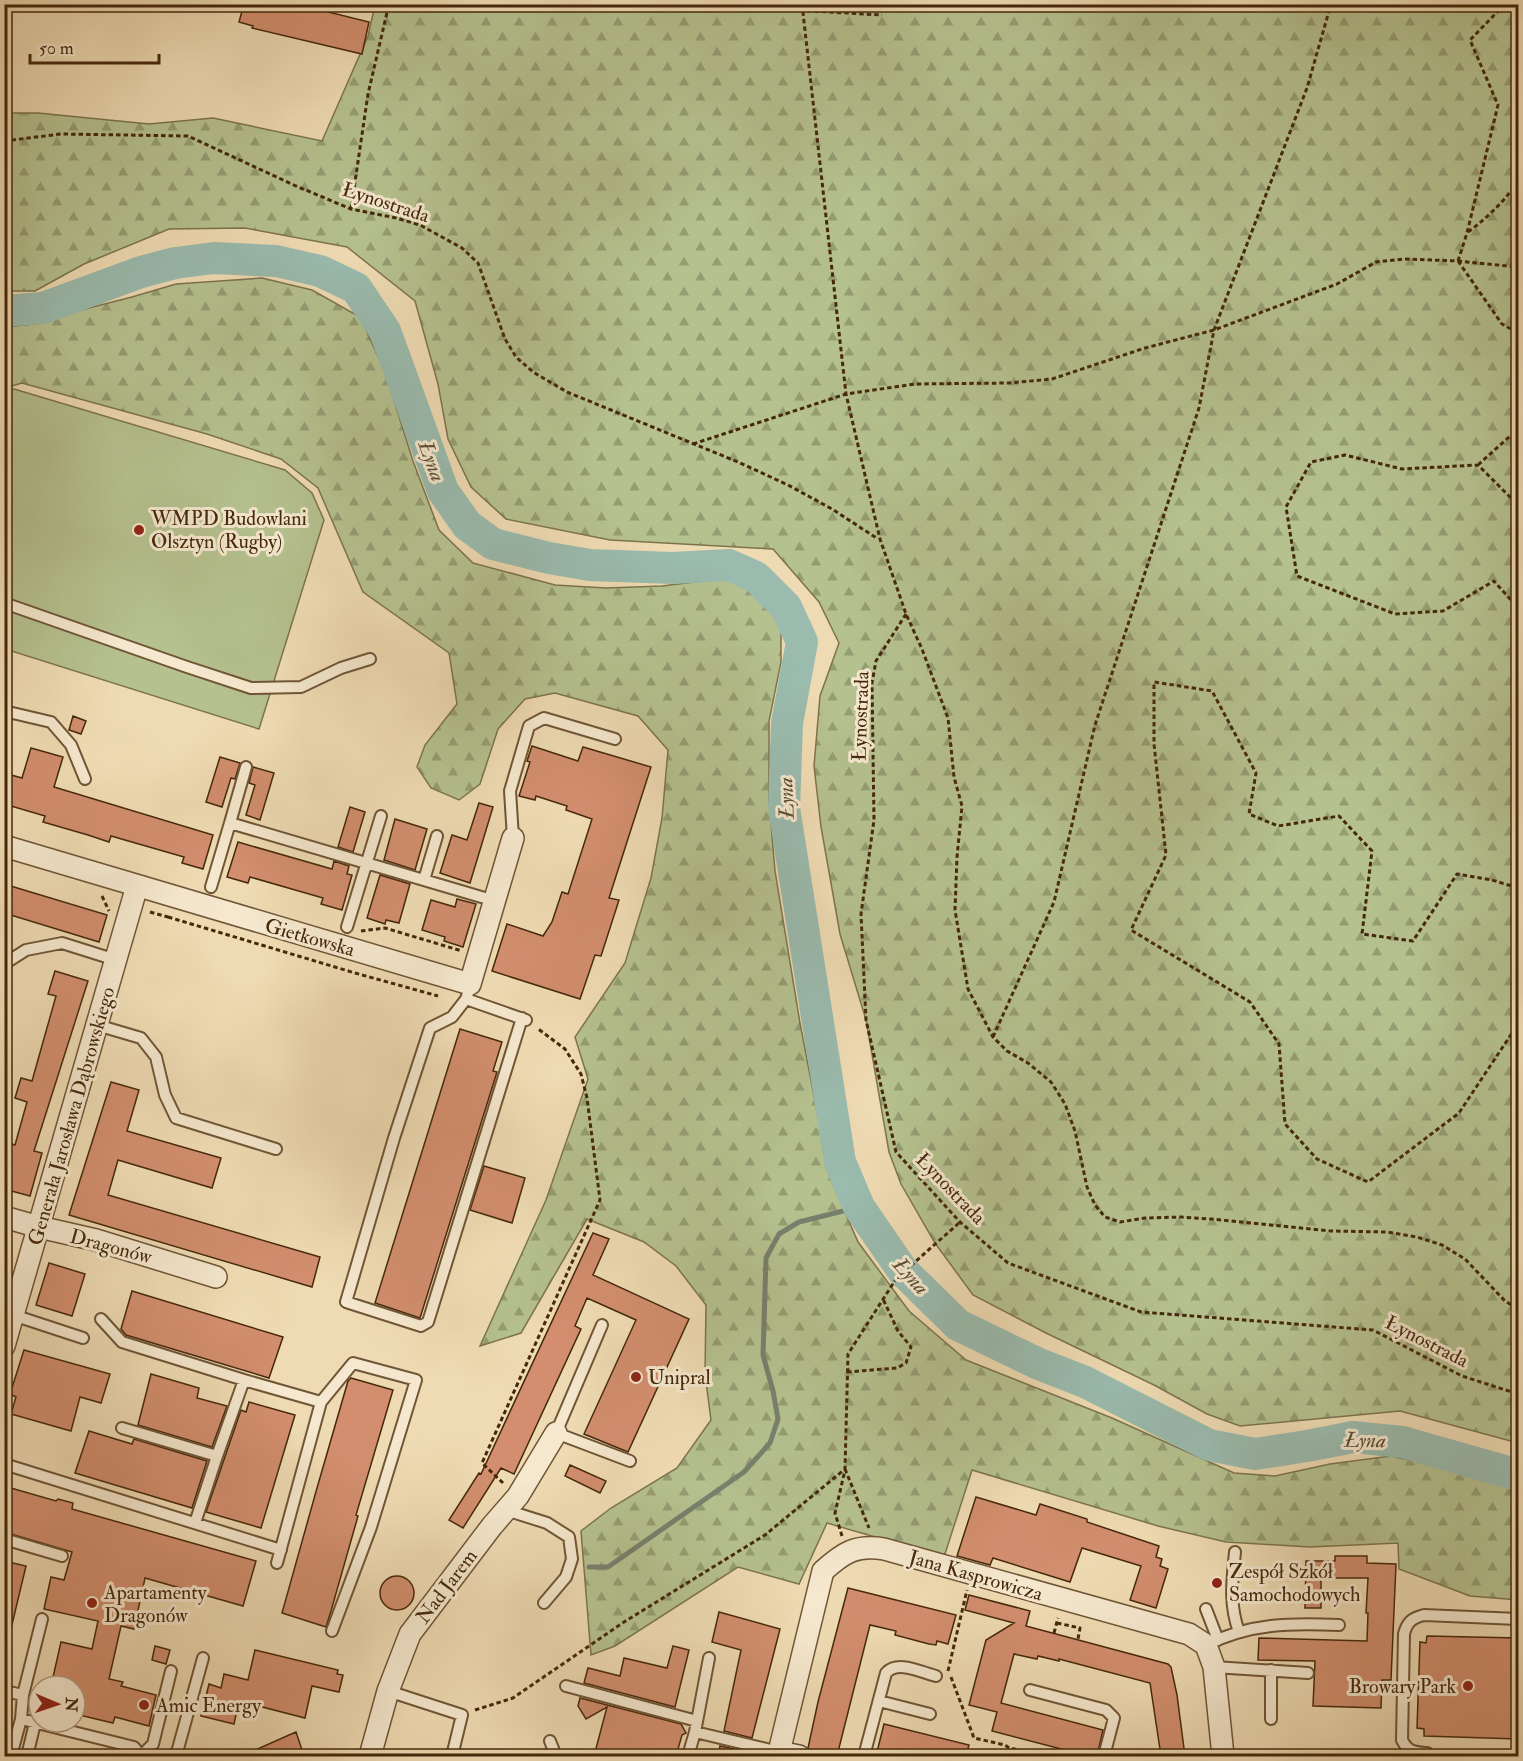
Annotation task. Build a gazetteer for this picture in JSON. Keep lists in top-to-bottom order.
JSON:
{
  "streets": {
    "street": [
      "Gietkowska",
      "Generała Jarosława Dąbrowskiego",
      "Dragonów",
      "Jana Kasprowicza",
      "Nad Jarem"
    ],
    "path": ["Łynostrada"]
  },
  "crossings": [
    ["Gietkowska", "Generała Jarosława Dąbrowskiego"],
    ["Generała Jarosława Dąbrowskiego", "Dragonów"]
  ],
  "water": ["Łyna"],
  "places": [
    "WMPD Budowlani Olsztyn (Rugby)",
    "Unipral",
    "Zespół Szkół Samochodowych",
    "Apartamenty Dragonów",
    "Browary Park",
    "Amic Energy"
  ],
  "scale_bar": "50 m",
  "north": "right"
}
